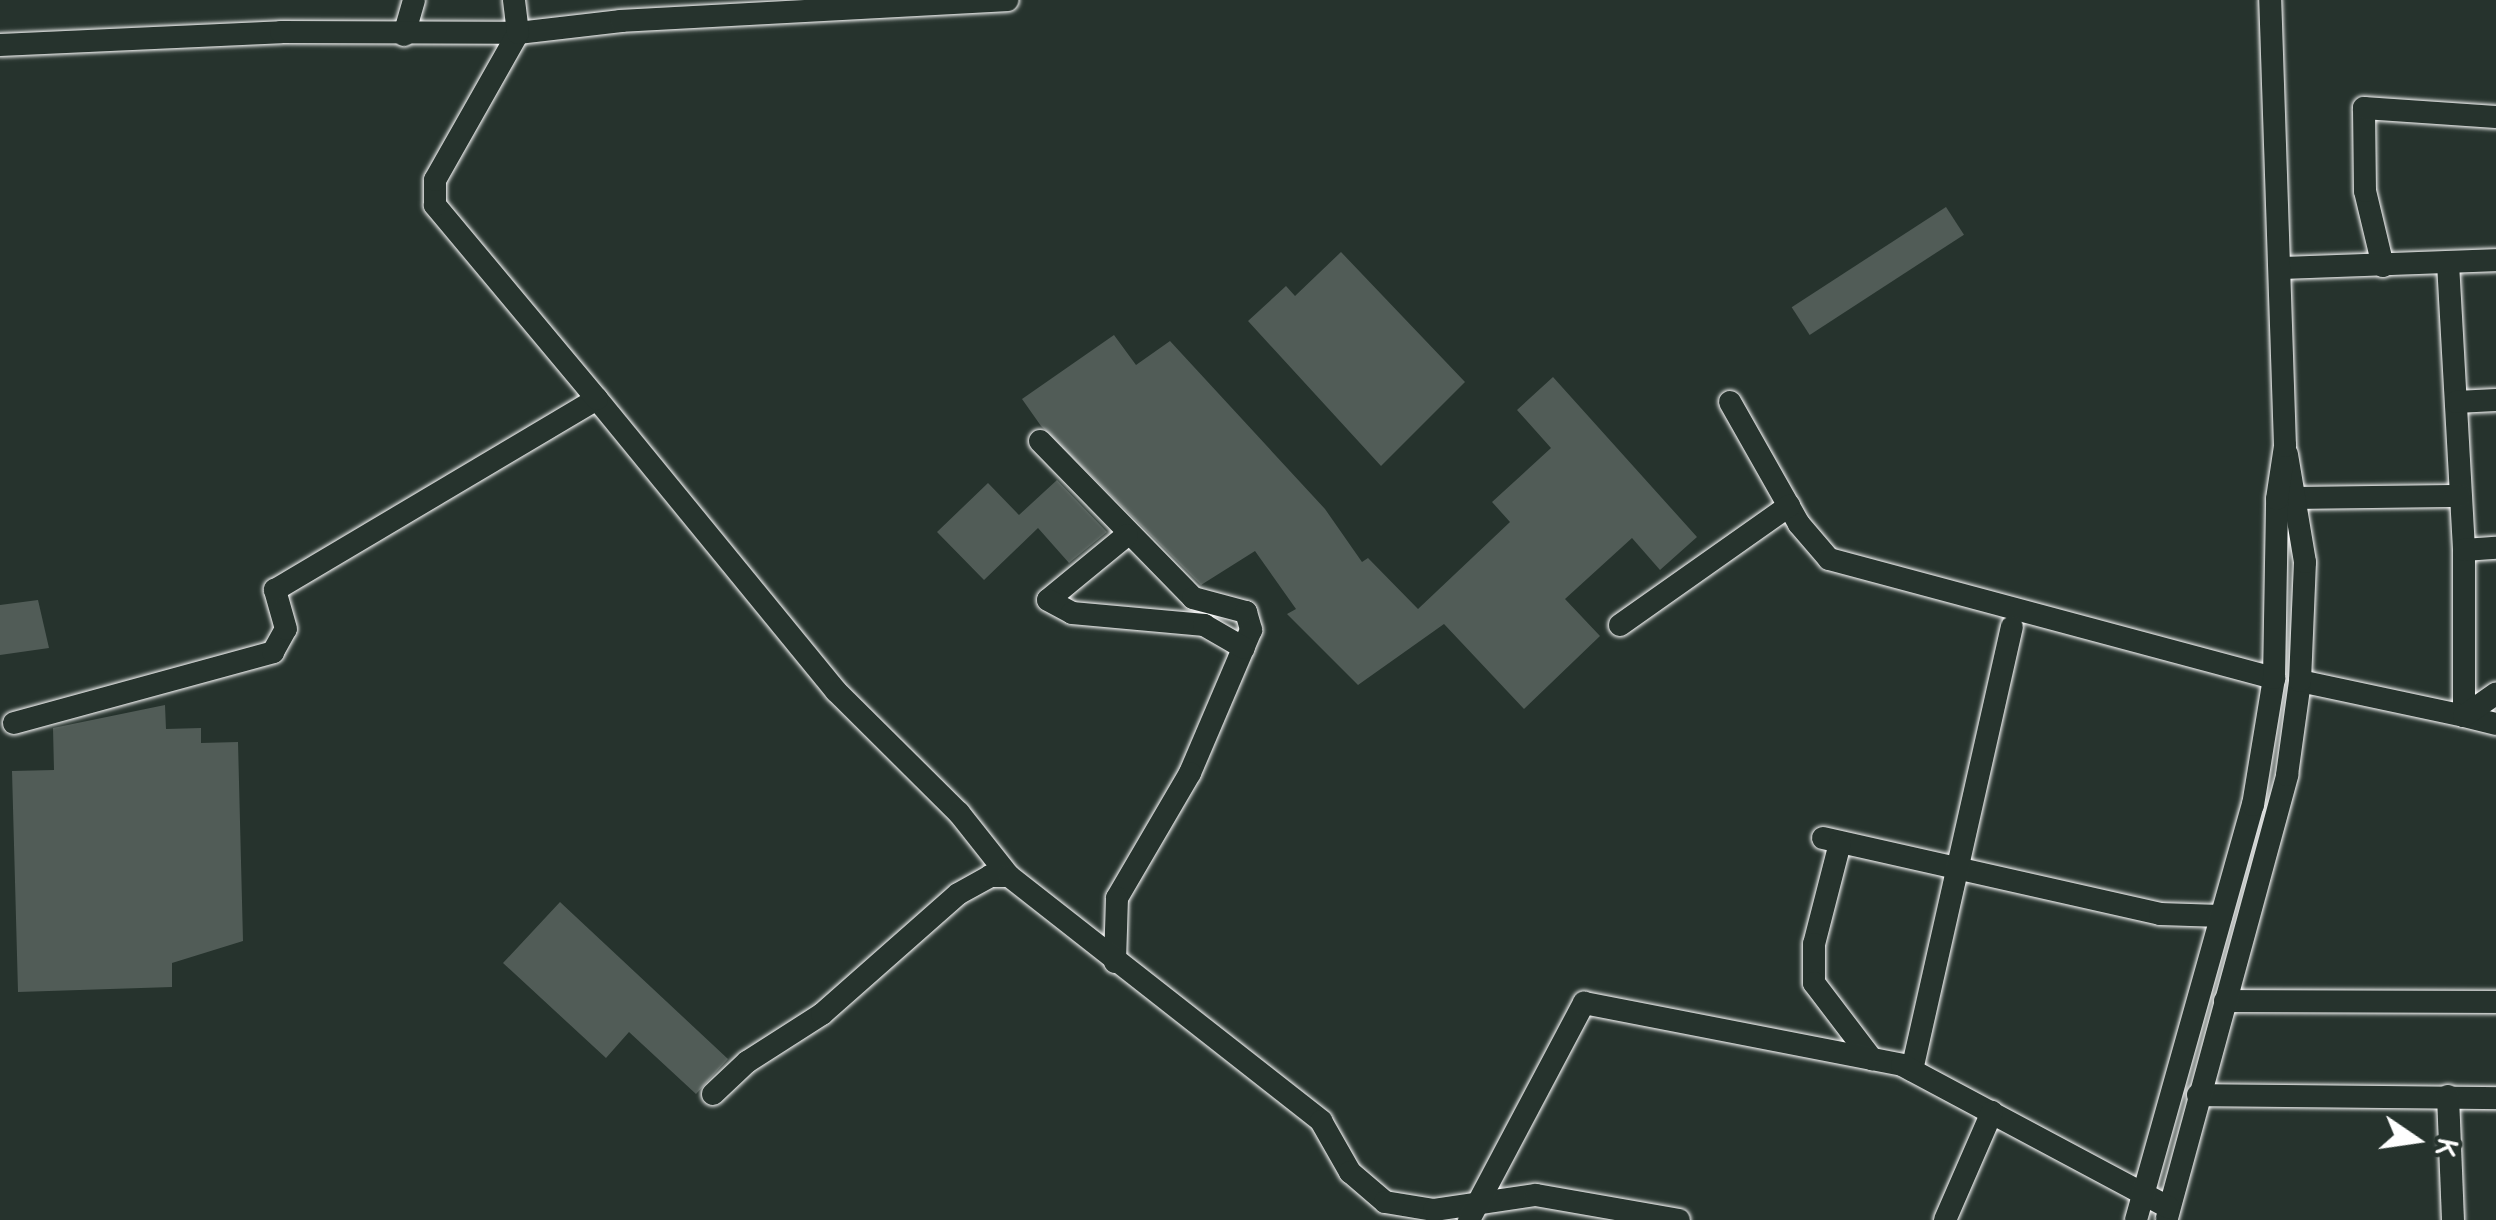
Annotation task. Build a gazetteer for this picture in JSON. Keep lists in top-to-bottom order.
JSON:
{
  "north": "right"
}
